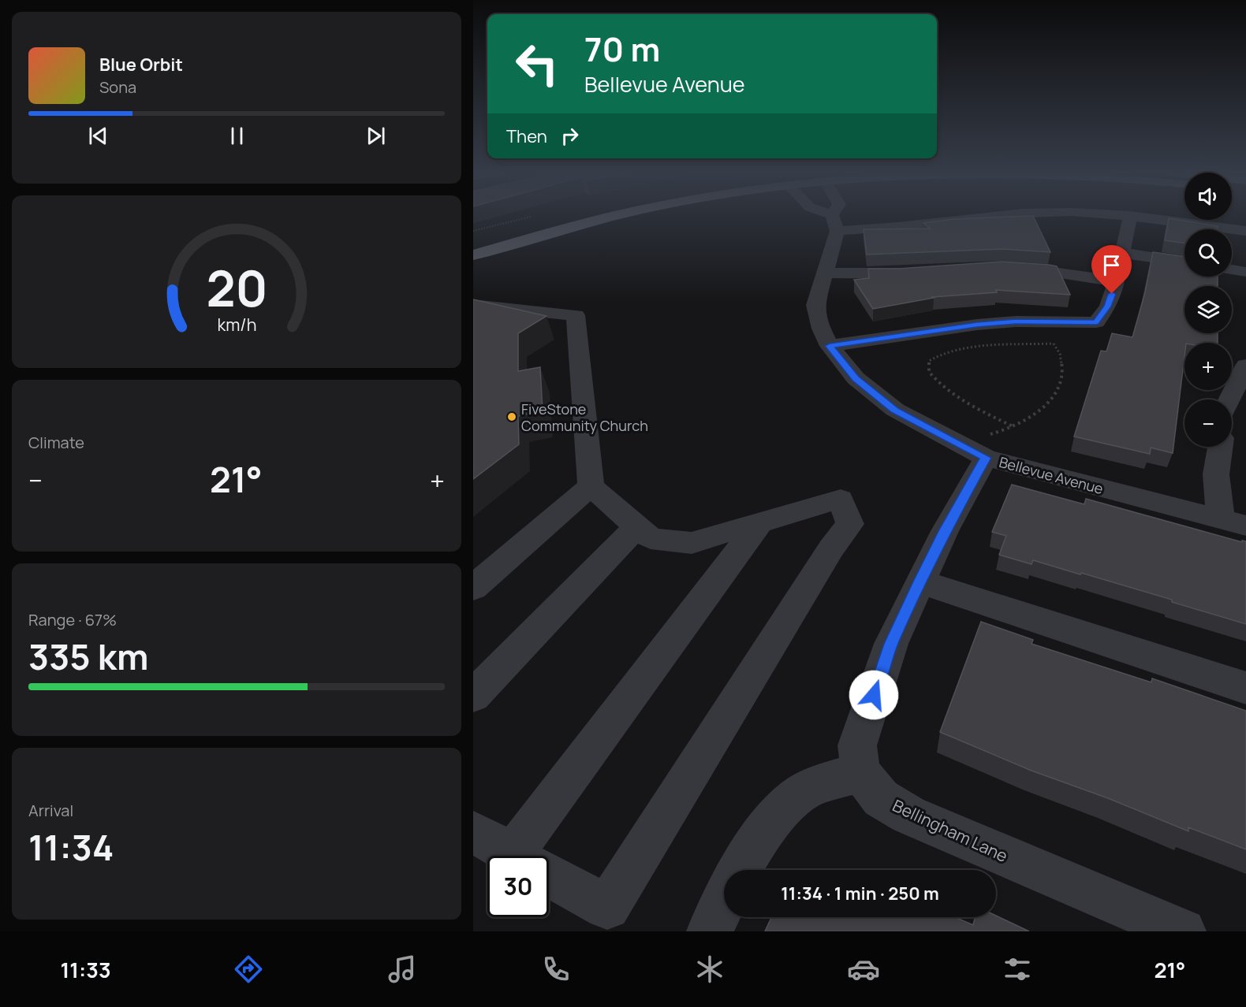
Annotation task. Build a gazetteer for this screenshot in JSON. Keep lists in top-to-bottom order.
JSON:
{
  "streets": {
    "street": ["Bellevue Avenue", "Bellingham Lane"]
  },
  "places": ["FiveStone Community Church"],
  "page": {
    "turn": ["70 m", "Bellevue Avenue"],
    "song": ["Blue Orbit", "Sona"],
    "then": "Then",
    "map_buttons": ["+", "−"],
    "tile": [
      "Climate",
      ["Range · 67%", "335 km"],
      ["Arrival", "11:34"]
    ],
    "heat": ["−", "21°", "+"],
    "limit": "30",
    "trip": "11:34 · 1 min · 250 m",
    "tabs": ["11:33", "21°"],
    "gauge": ["20", "km/h"]
  }
}
